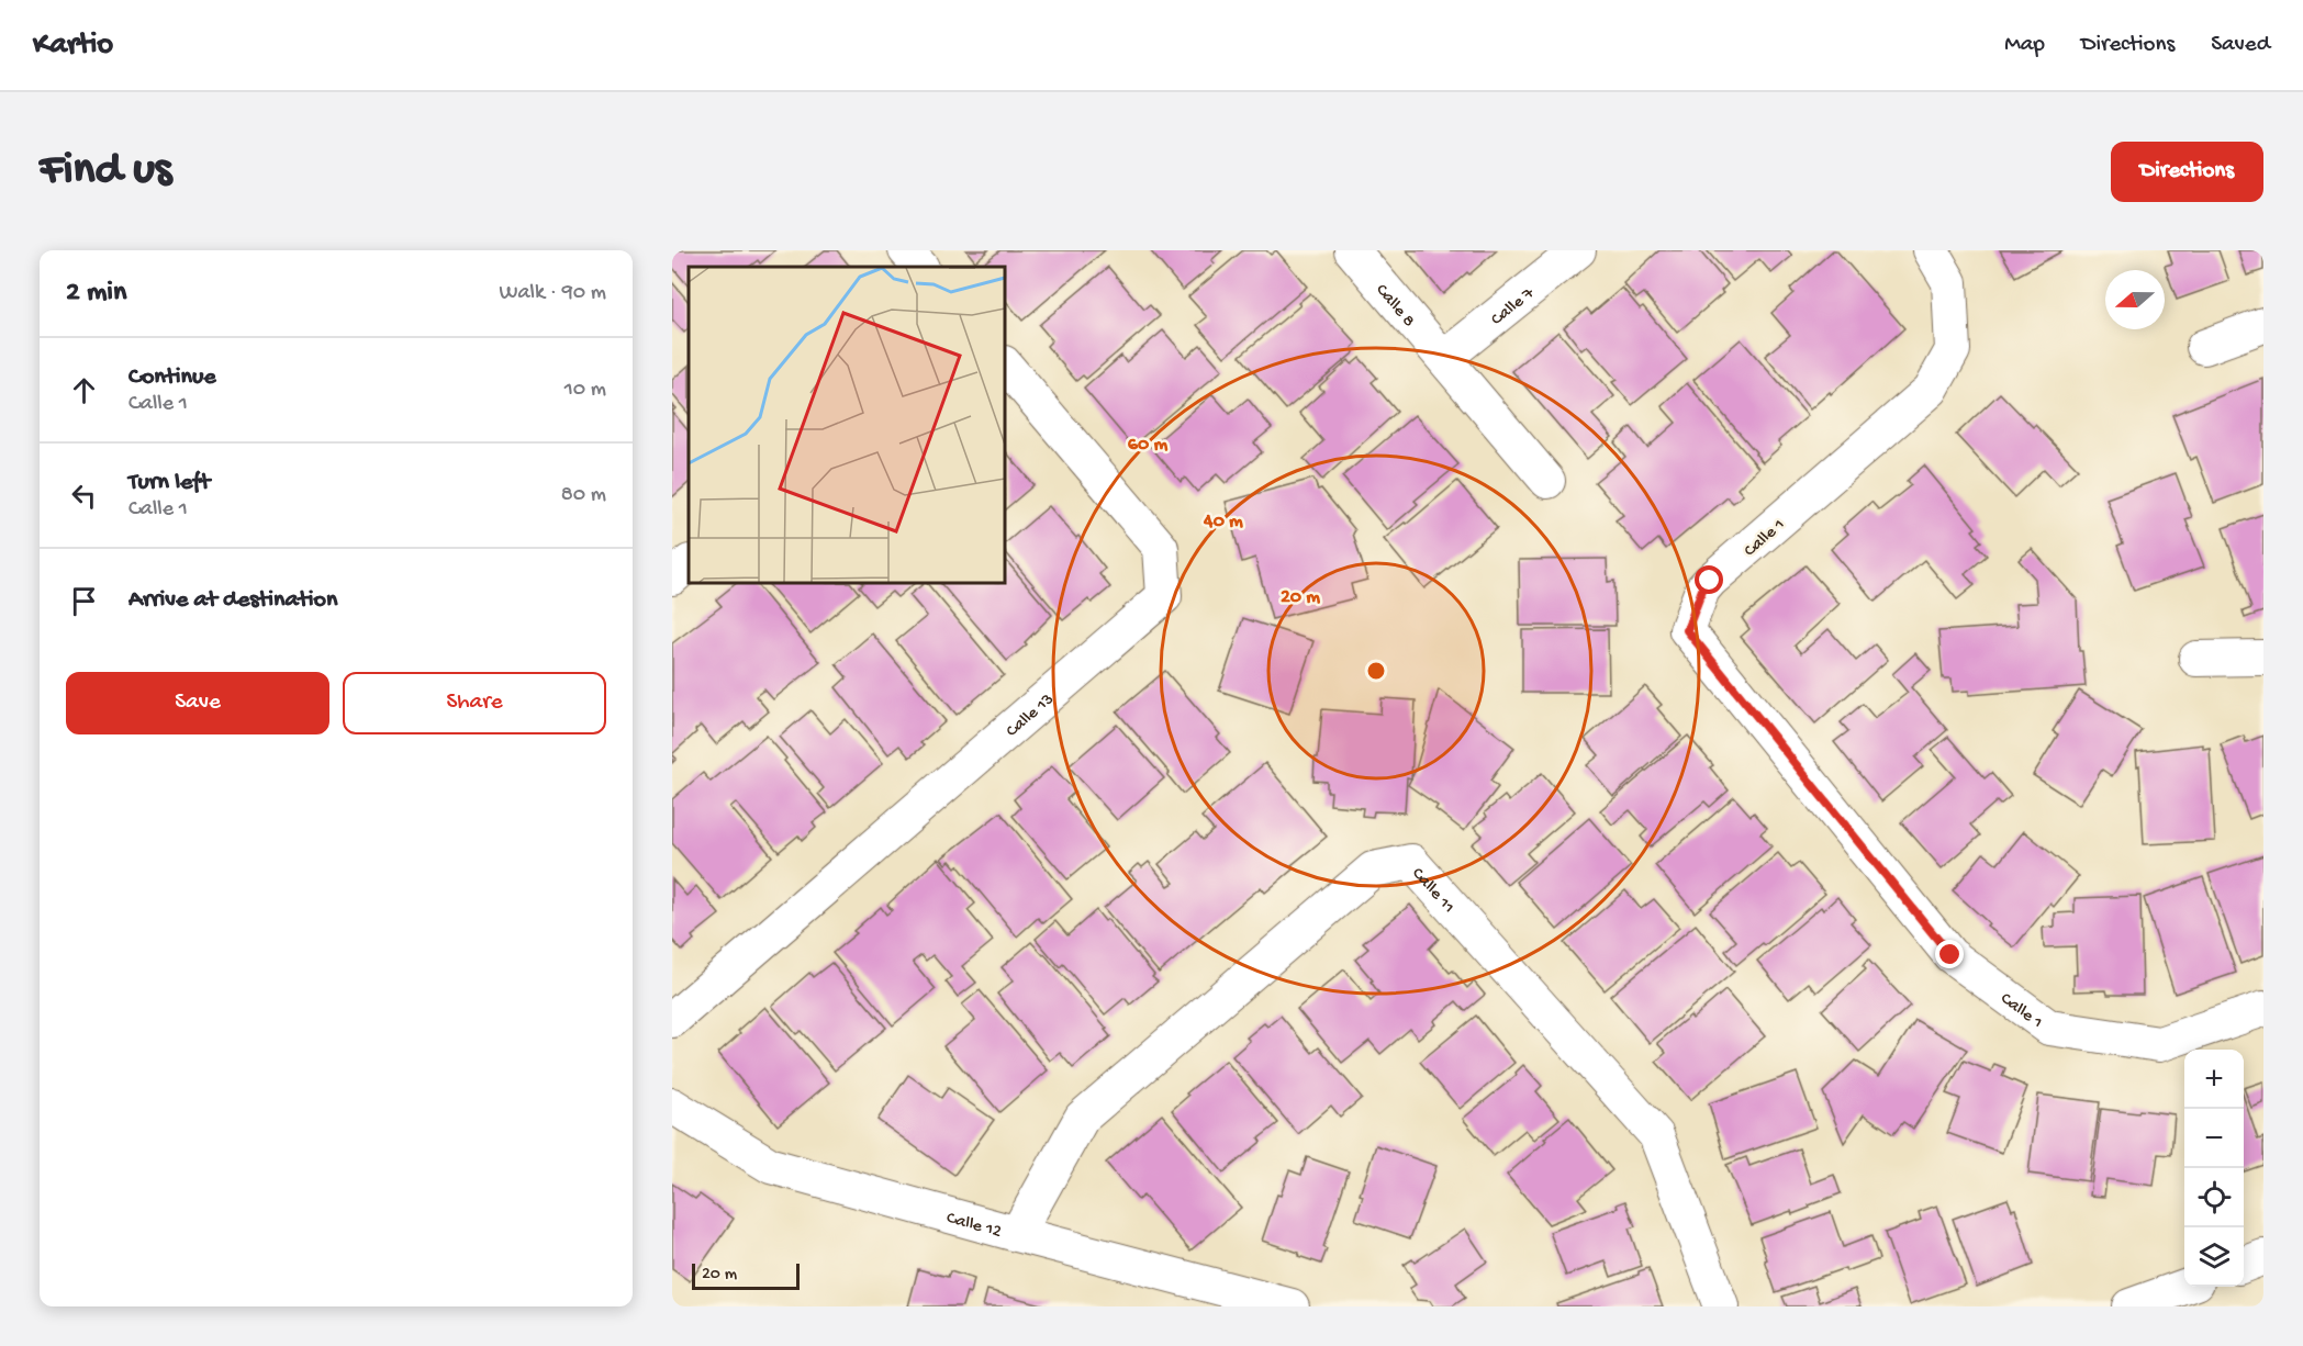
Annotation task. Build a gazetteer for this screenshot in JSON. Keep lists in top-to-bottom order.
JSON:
{
  "streets": {
    "street": [
      "Calle 8",
      "Calle 7",
      "Calle 1",
      "Calle 13",
      "Calle 11",
      "Calle 12"
    ]
  },
  "crossings": [
    ["Calle 8", "Calle 7"],
    ["Calle 11", "Calle 12"]
  ],
  "scale_bar": "20 m",
  "north": "left",
  "page": {
    "header": "Kartio",
    "nav": ["Map", "Directions", "Saved"],
    "buttons": [
      "Directions",
      ["Save", "Share"]
    ],
    "title": "Find us",
    "heading": ["2 min", "Walk · 90 m"],
    "list": [
      ["Continue", "Calle 1", "10 m"],
      ["Turn left", "Calle 1", "80 m"],
      "Arrive at destination"
    ],
    "map_buttons": ["+", "−"],
    "scale": "20 m"
  },
  "rings": ["60 m", "40 m", "20 m"]
}
